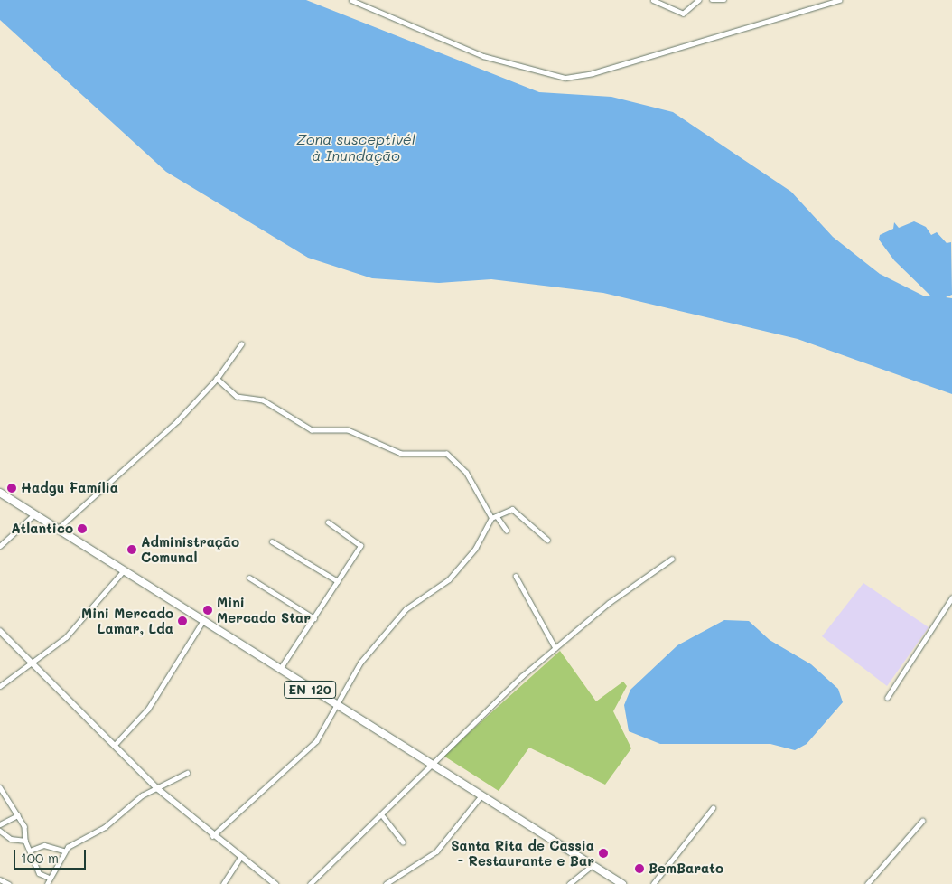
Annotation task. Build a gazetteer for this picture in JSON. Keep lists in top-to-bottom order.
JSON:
{
  "streets": {
    "main road": ["EN 120"]
  },
  "water": ["Zona susceptivél à Inundação"],
  "places": [
    "Hadgu Família",
    "Atlantico",
    "Administração Comunal",
    "Mini Mercado Star",
    "Mini Mercado Lamar, Lda",
    "Santa Rita de Cassia - Restaurante e Bar",
    "BemBarato"
  ],
  "scale_bar": "100 m"
}
